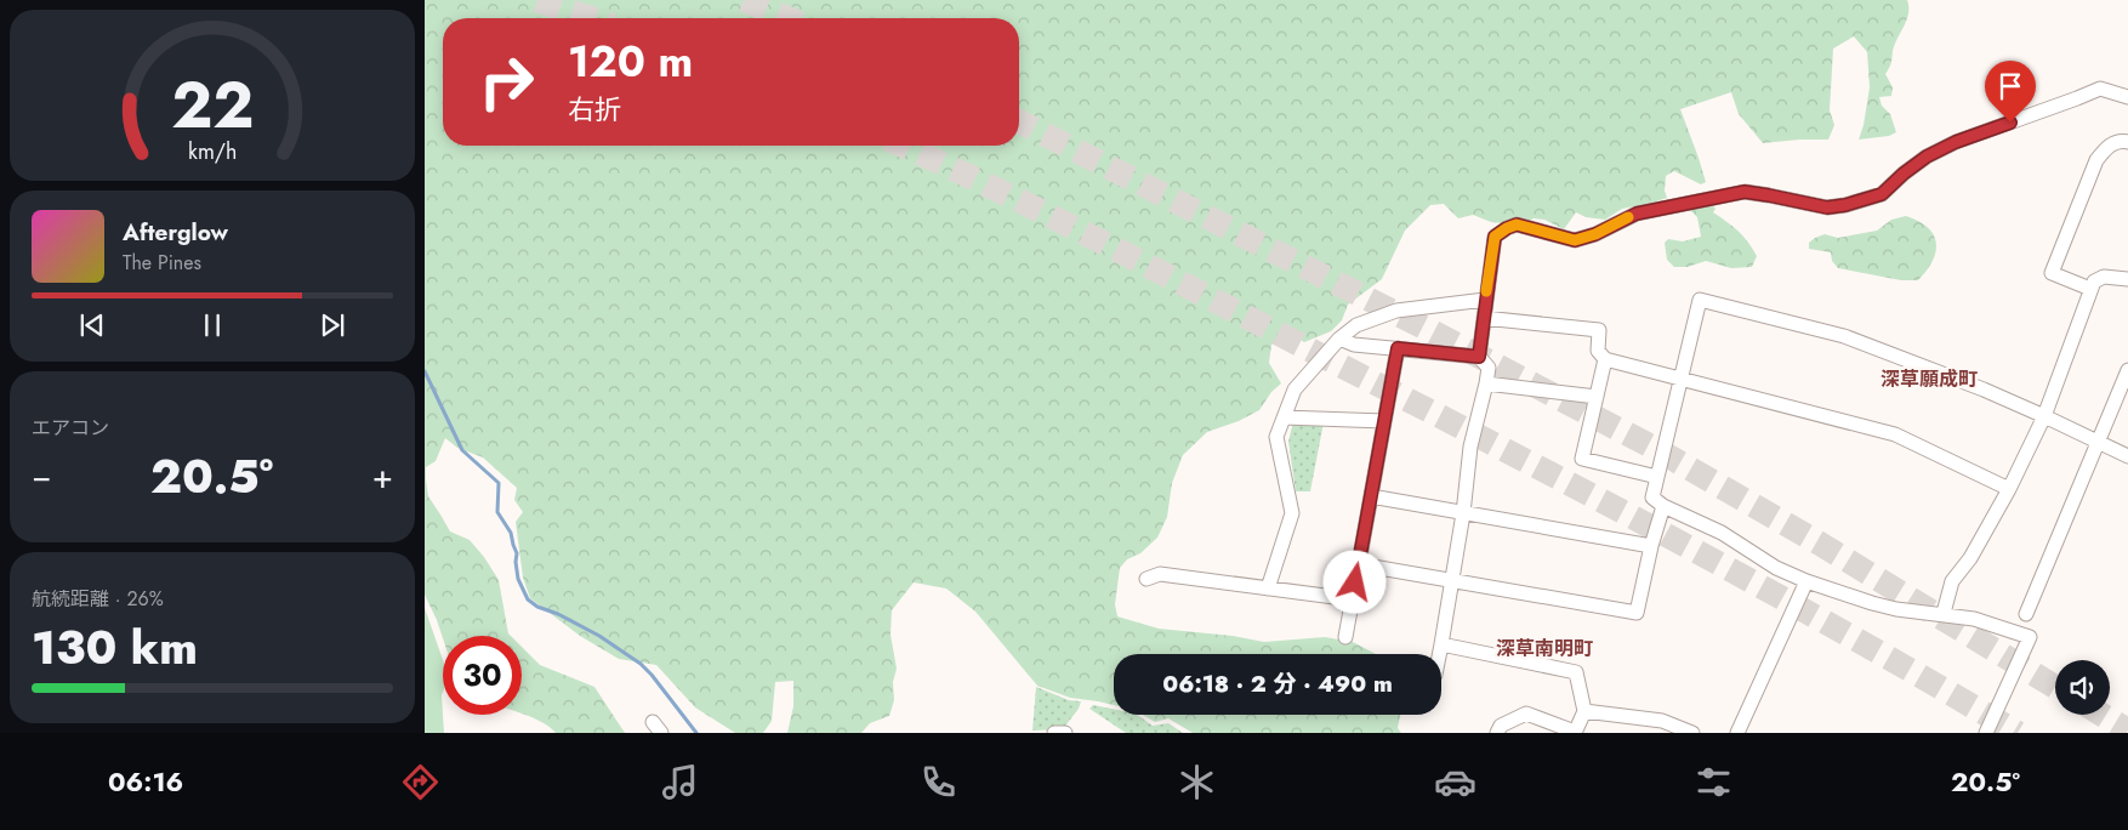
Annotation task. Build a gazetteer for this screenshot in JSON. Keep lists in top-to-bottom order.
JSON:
{
  "districts": ["深草願成町", "深草南明町"],
  "page": {
    "turn": ["120 m", "右折"],
    "song": ["Afterglow", "The Pines"],
    "tile": [
      "エアコン",
      ["航続距離 · 26%", "130 km"]
    ],
    "heat": ["−", "20.5°", "+"],
    "limit": "30",
    "trip": "06:18 · 2 分 · 490 m",
    "tabs": ["06:16", "20.5°"],
    "gauge": ["22", "km/h"]
  }
}
